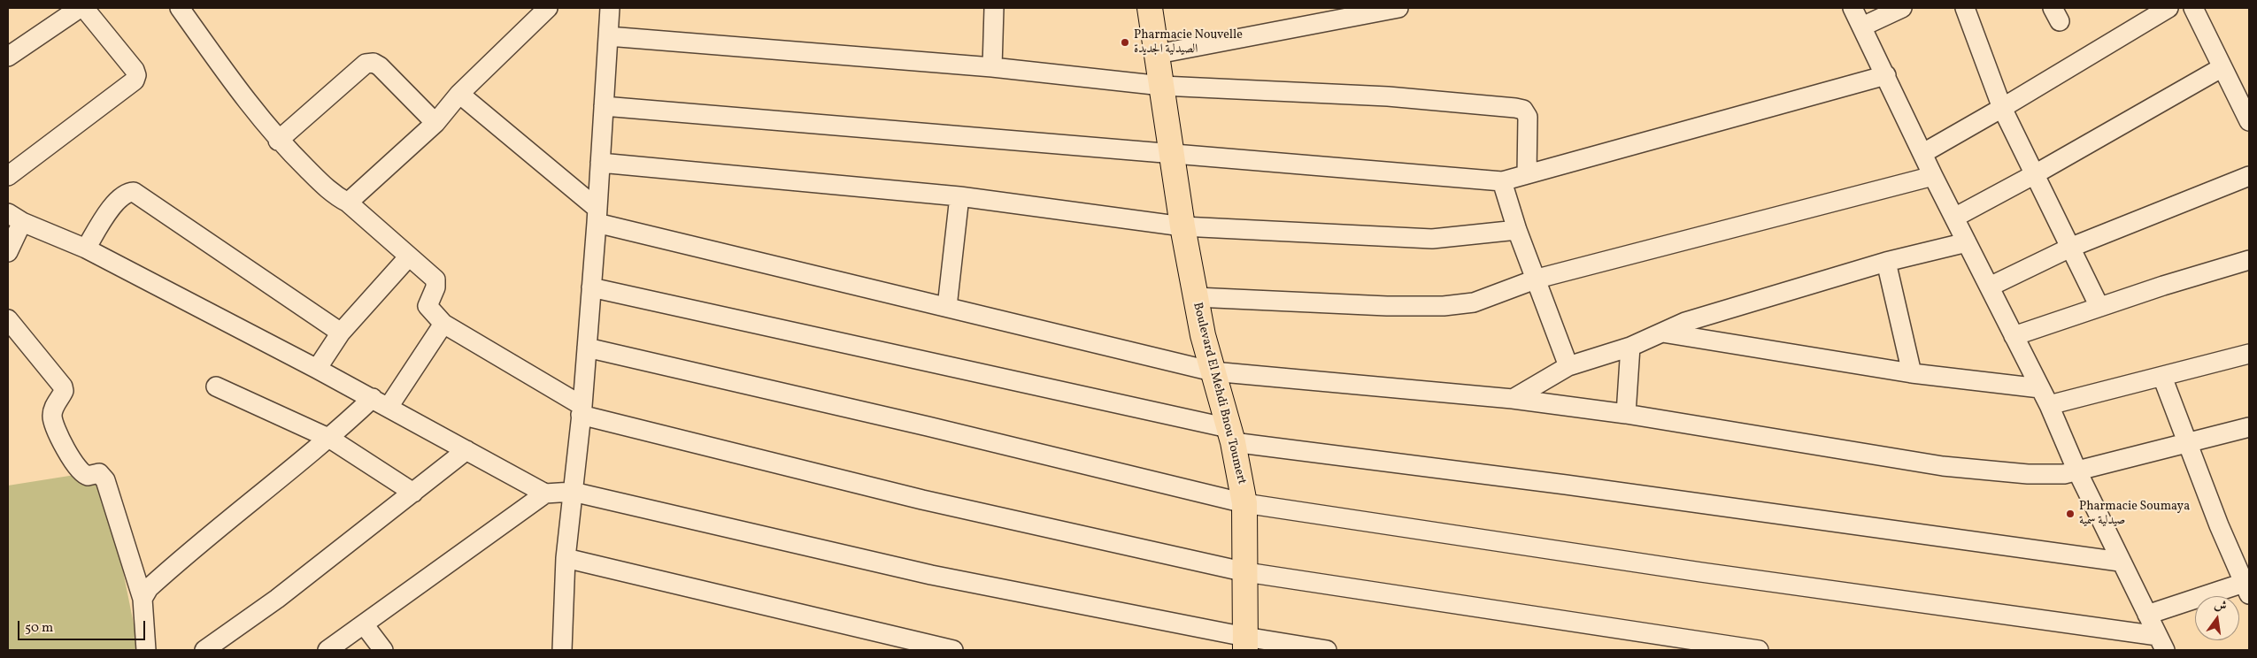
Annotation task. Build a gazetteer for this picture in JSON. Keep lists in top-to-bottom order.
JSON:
{
  "streets": {
    "main road": ["Boulevard El Mehdi Bnou Toumert"]
  },
  "places": ["Pharmacie Nouvelle الصيدلية الجديدة", "Pharmacie Soumaya صيدلية سمية"],
  "scale_bar": "50 m",
  "north": "top"
}
